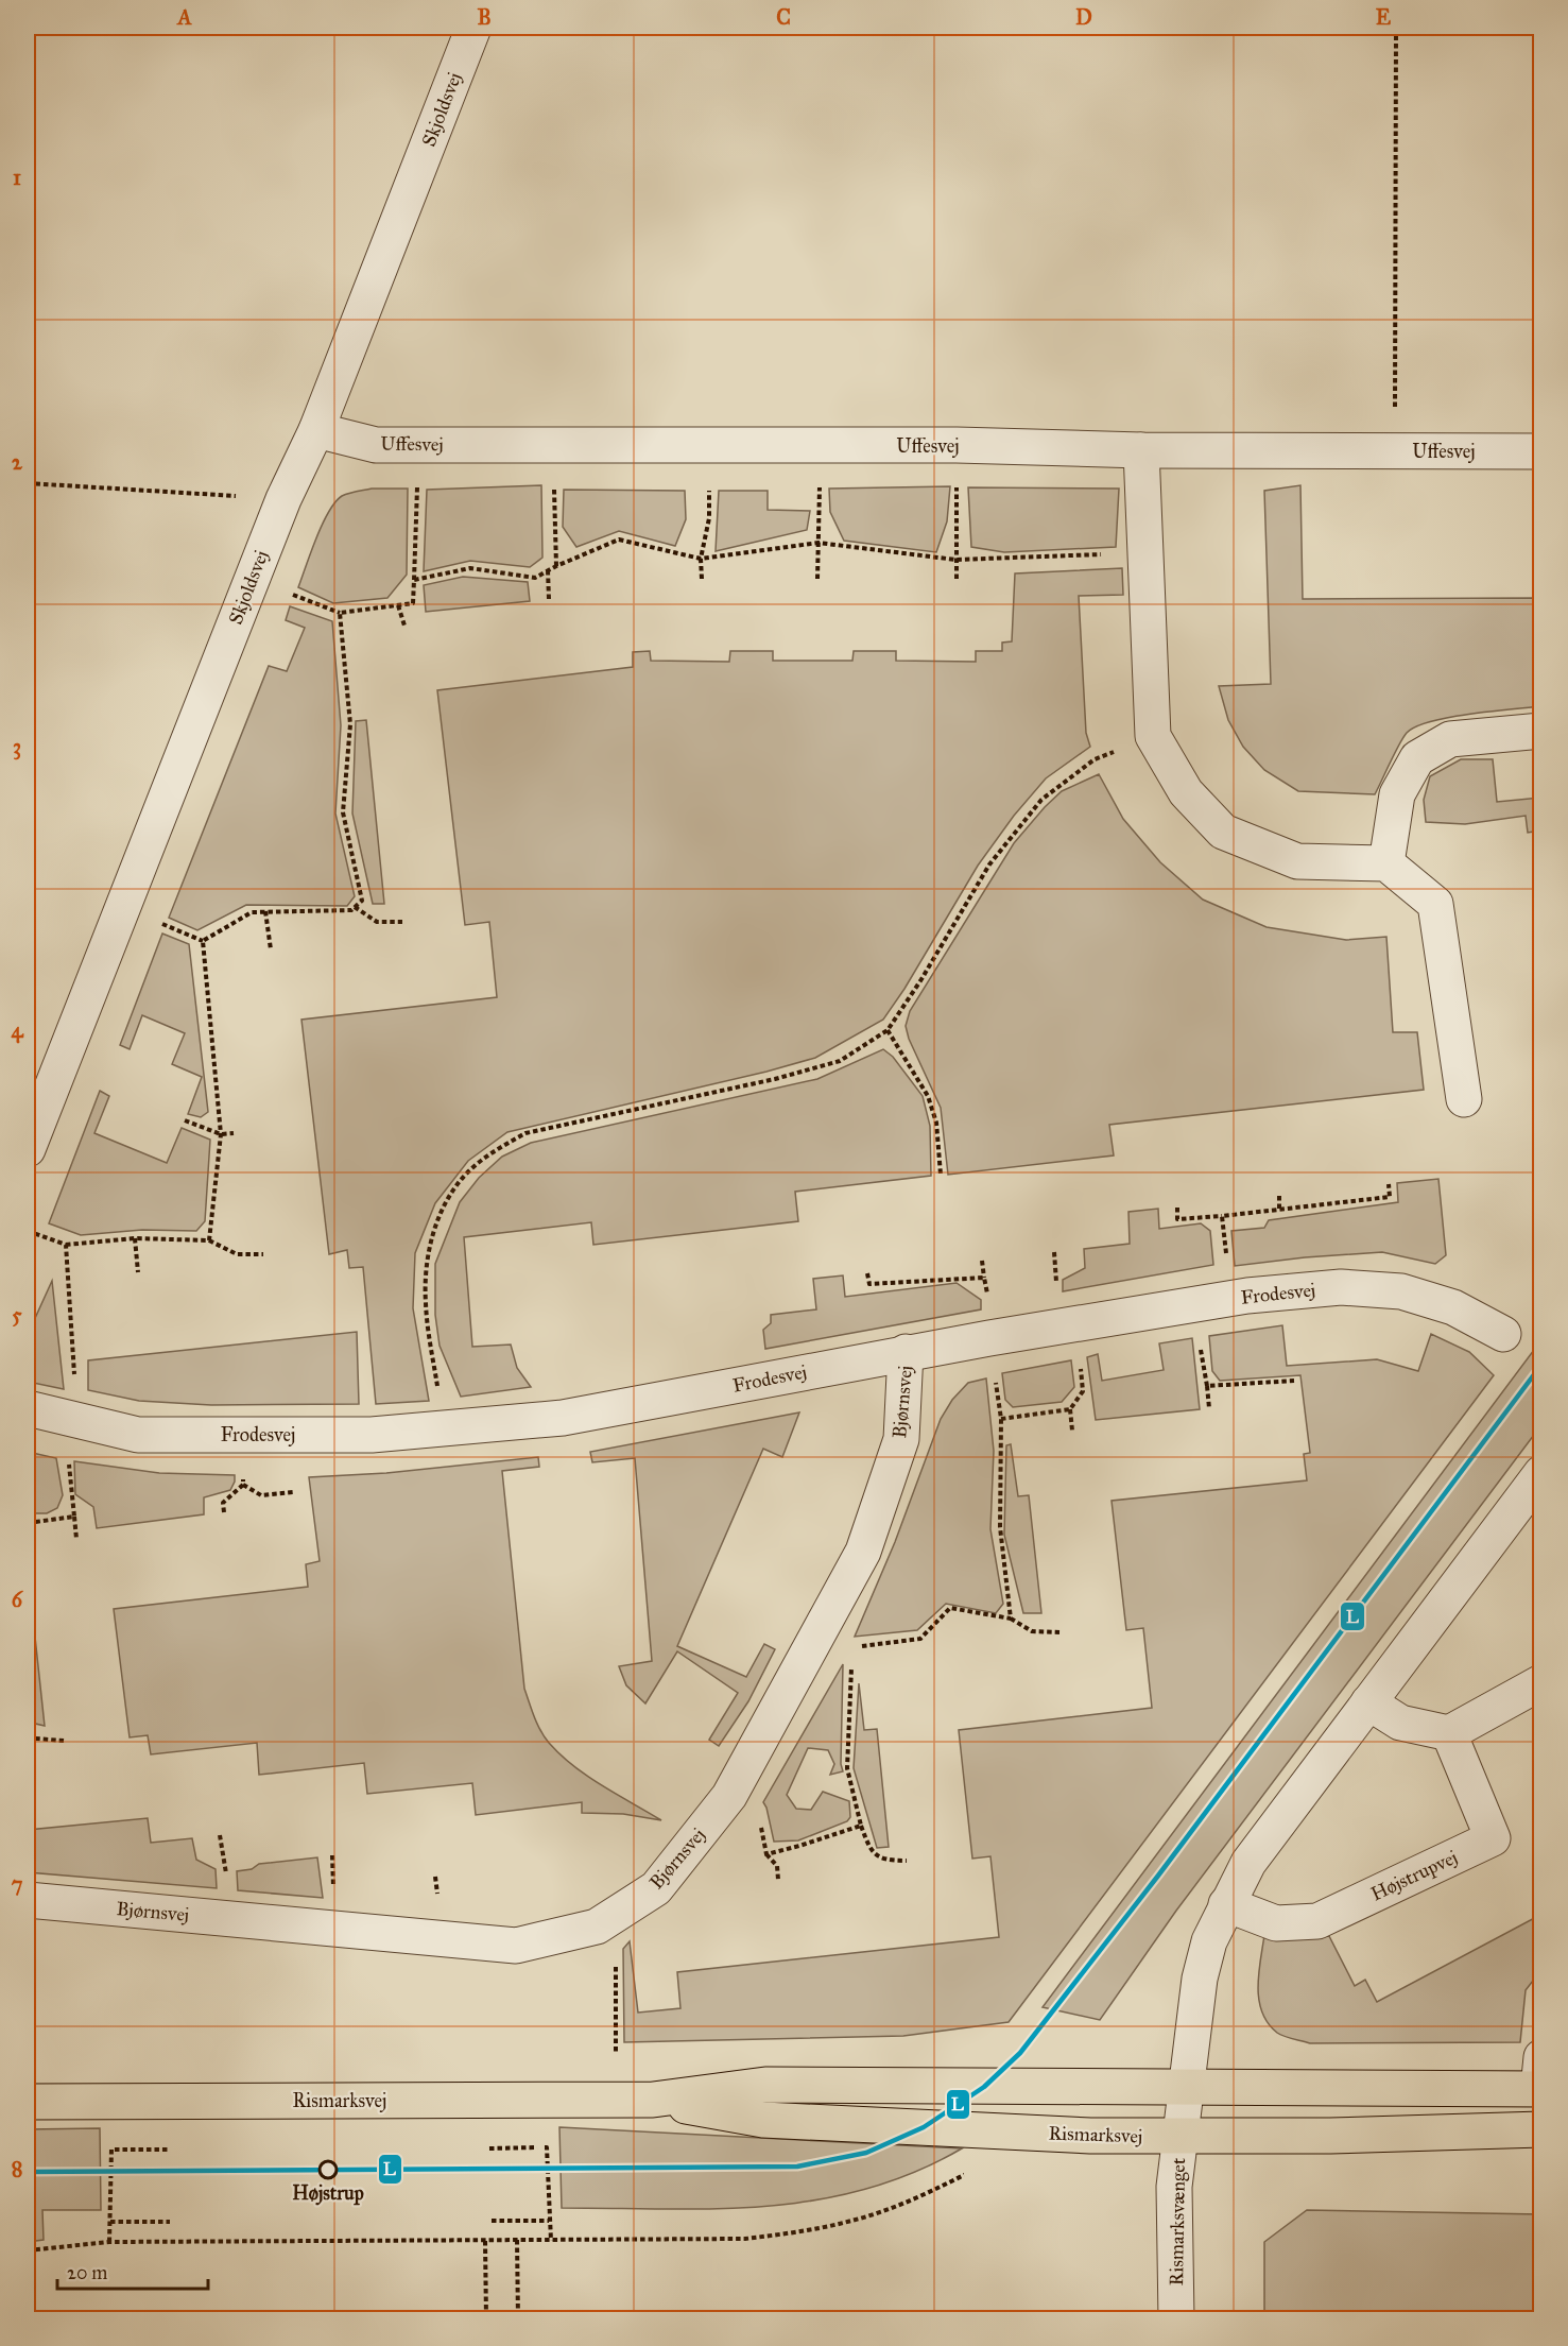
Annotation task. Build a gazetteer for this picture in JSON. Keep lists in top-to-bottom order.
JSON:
{
  "streets": {
    "main road": ["Rismarksvej"],
    "street": [
      "Skjoldsvej",
      "Uffesvej",
      "Frodesvej",
      "Bjørnsvej",
      "Højstrupvej",
      "Rismarksvænget"
    ]
  },
  "crossings": [
    ["Skjoldsvej", "Uffesvej"],
    ["Frodesvej", "Bjørnsvej"],
    ["Rismarksvej", "Rismarksvænget"]
  ],
  "places": ["Højstrup"],
  "lines": ["transit line L"],
  "scale_bar": "20 m",
  "grid": {
    "columns": [
      "A",
      "B",
      "C",
      "D",
      "E"
    ],
    "rows": [
      "1",
      "2",
      "3",
      "4",
      "5",
      "6",
      "7",
      "8"
    ]
  }
}
